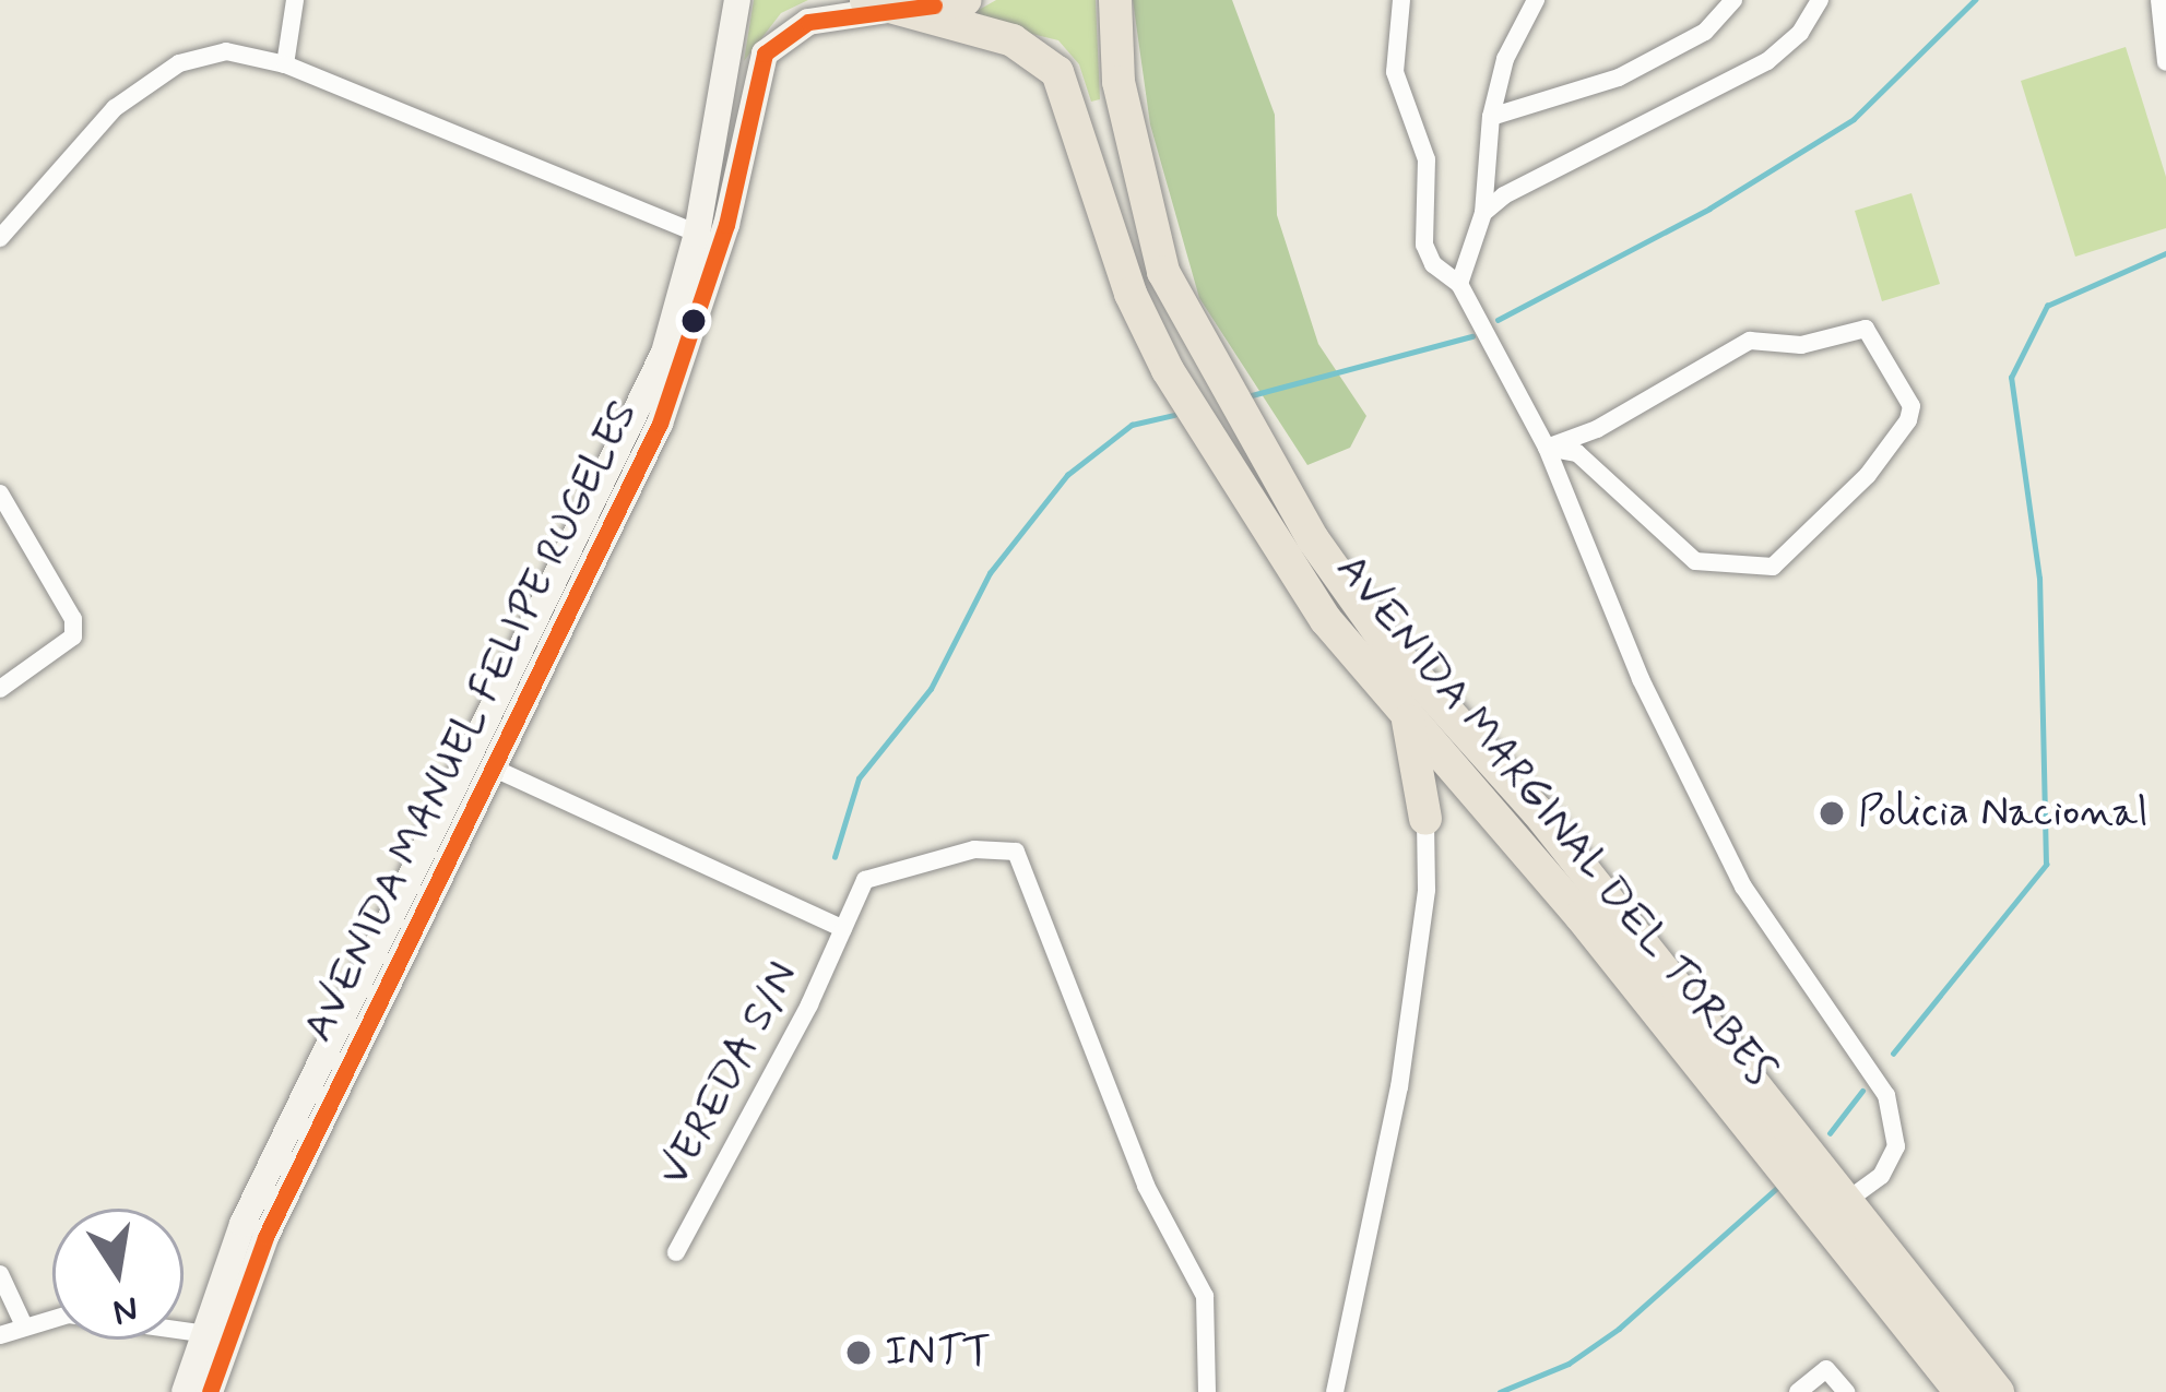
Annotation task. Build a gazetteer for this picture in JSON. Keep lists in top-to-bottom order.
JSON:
{
  "streets": {
    "highway": ["AVENIDA MARGINAL DEL TORBES"],
    "street": ["AVENIDA MANUEL FELIPE RUGELES", "VEREDA S/N"]
  },
  "crossings": [
    ["AVENIDA MANUEL FELIPE RUGELES", "AVENIDA MARGINAL DEL TORBES"]
  ],
  "places": ["Policia Nacional", "INTT"],
  "north": "bottom"
}
